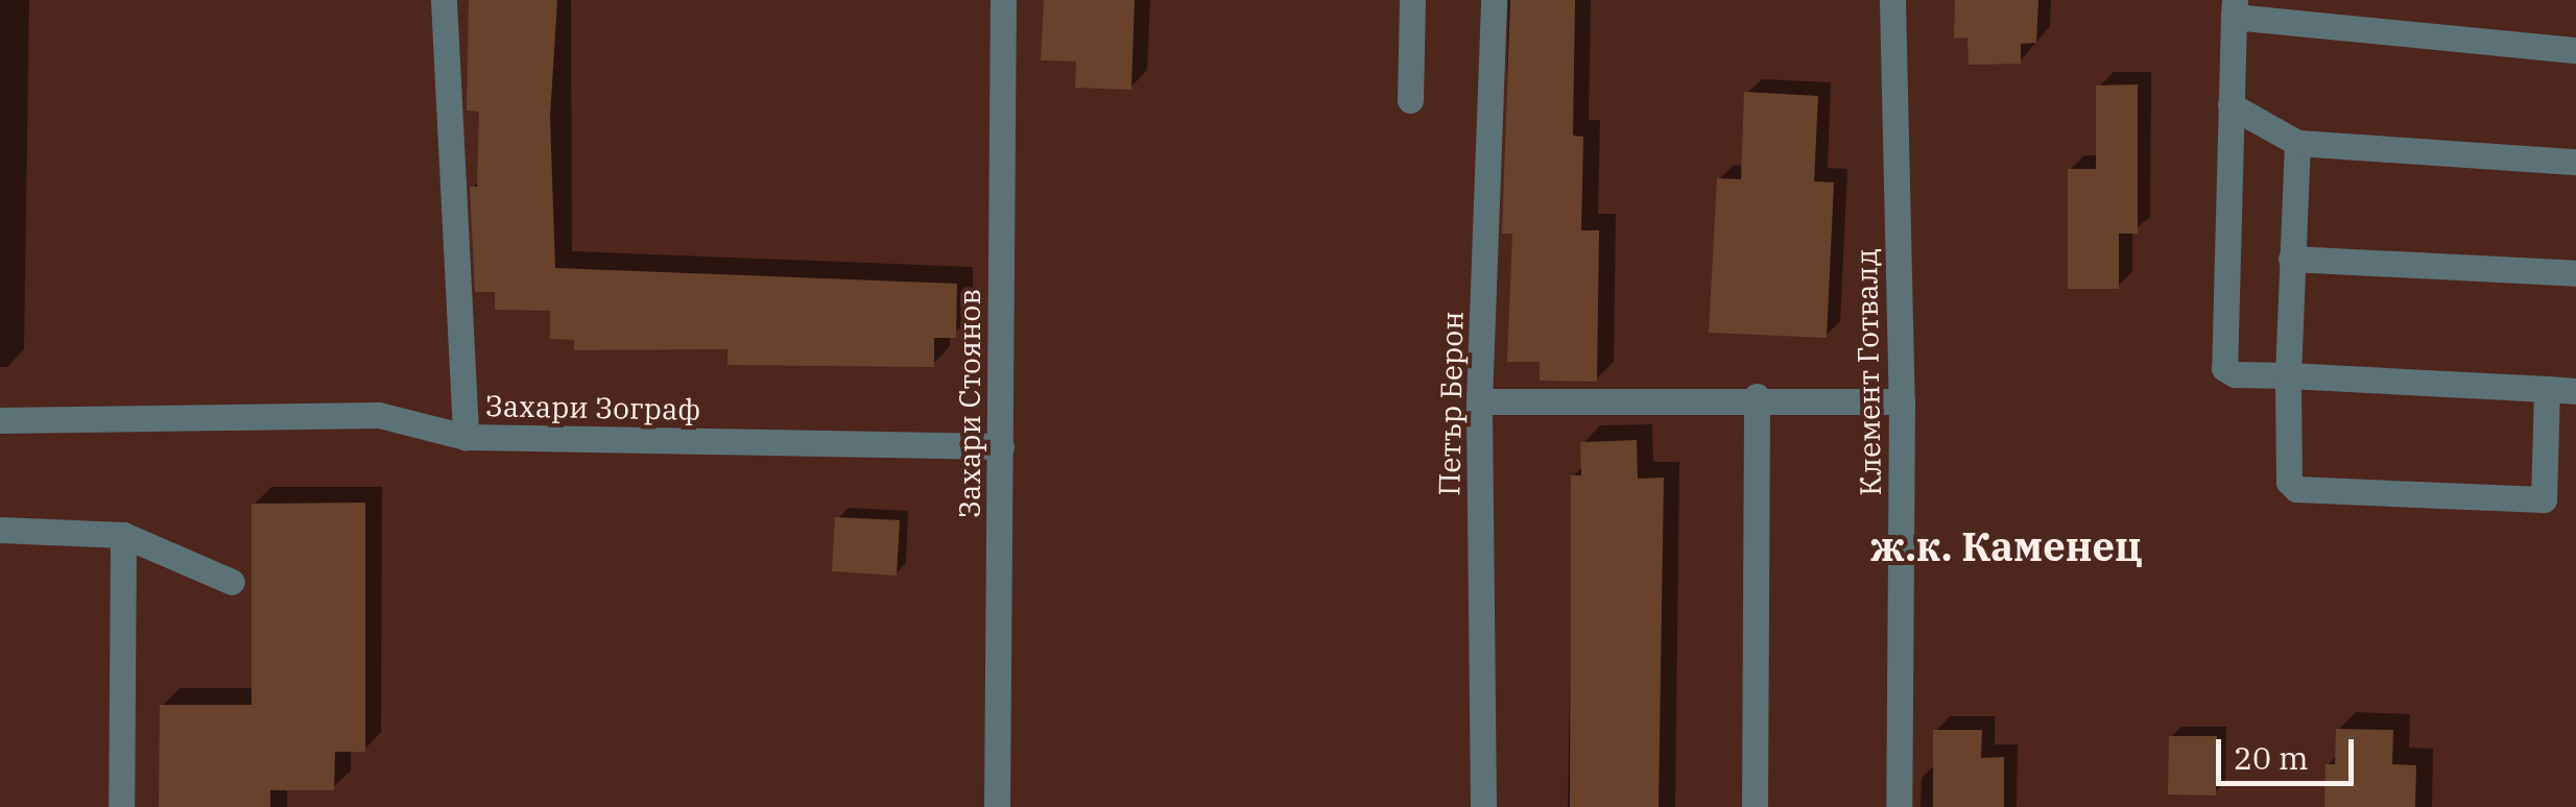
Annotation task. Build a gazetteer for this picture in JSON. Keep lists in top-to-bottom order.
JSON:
{
  "streets": {
    "street": [
      "Клемент Готвалд",
      "Захари Стоянов",
      "Петър Берон",
      "Захари Зограф"
    ]
  },
  "crossings": [
    ["Захари Стоянов", "Захари Зограф"]
  ],
  "districts": ["ж.к. Каменец"],
  "scale_bar": "20 m"
}
